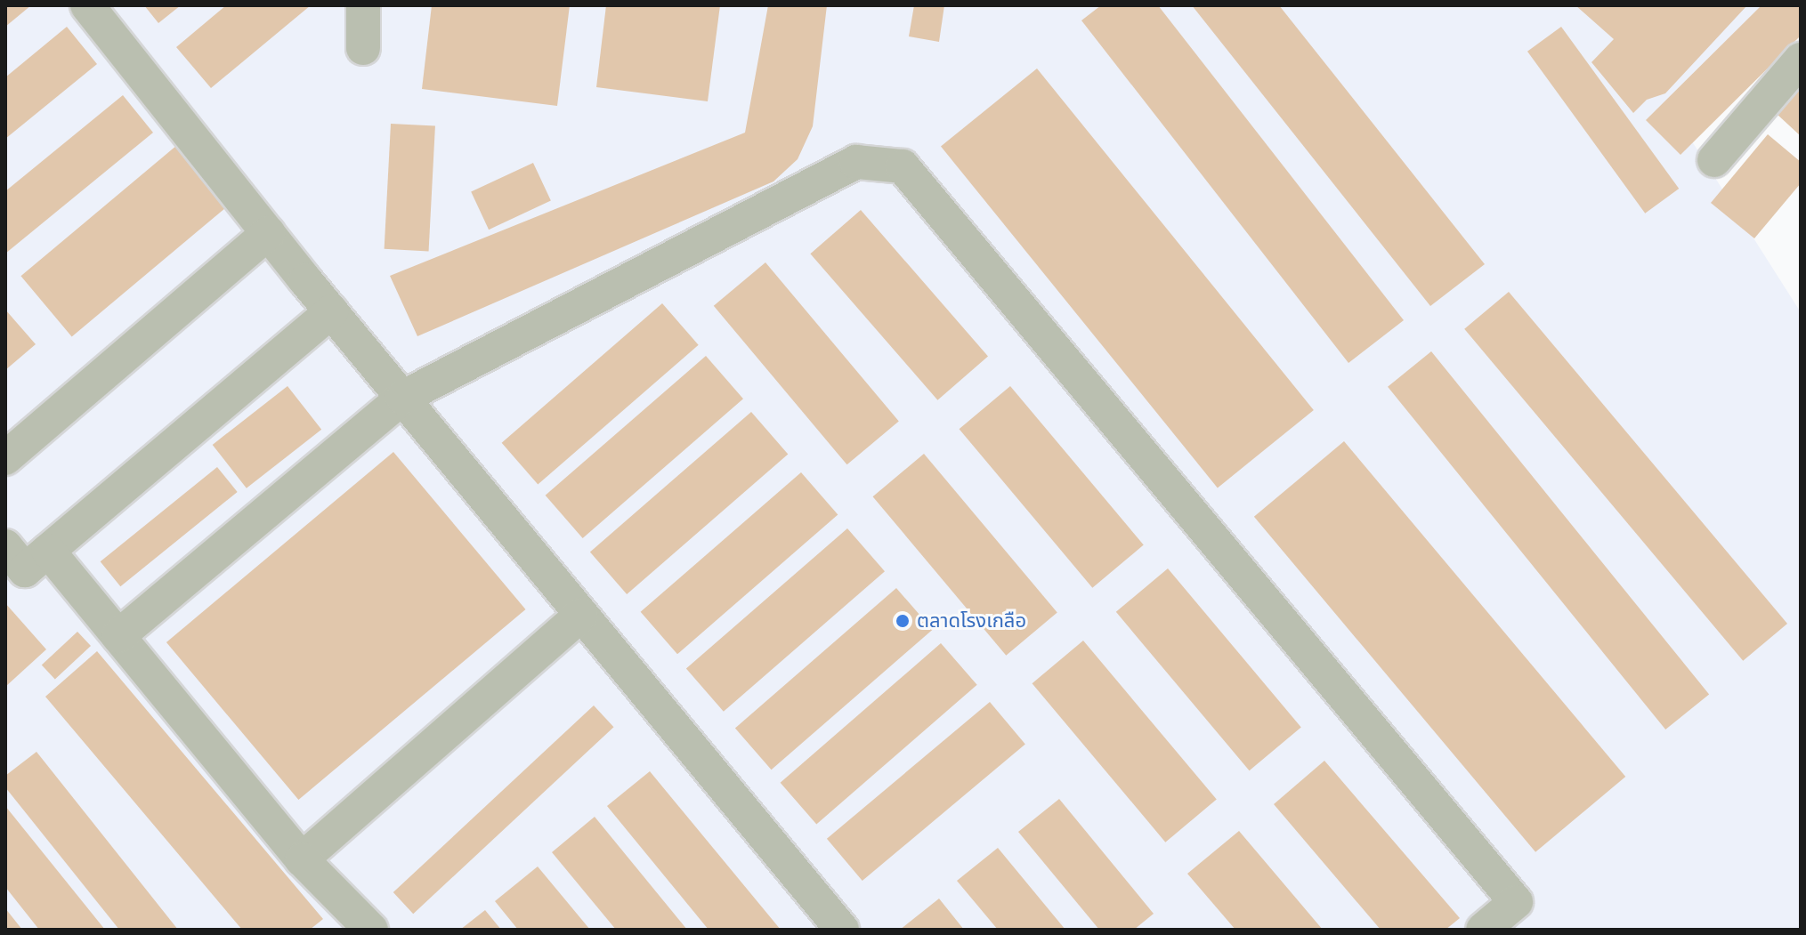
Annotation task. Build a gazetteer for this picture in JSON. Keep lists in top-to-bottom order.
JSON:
{
  "places": ["ตลาดโรงเกลือ"]
}
